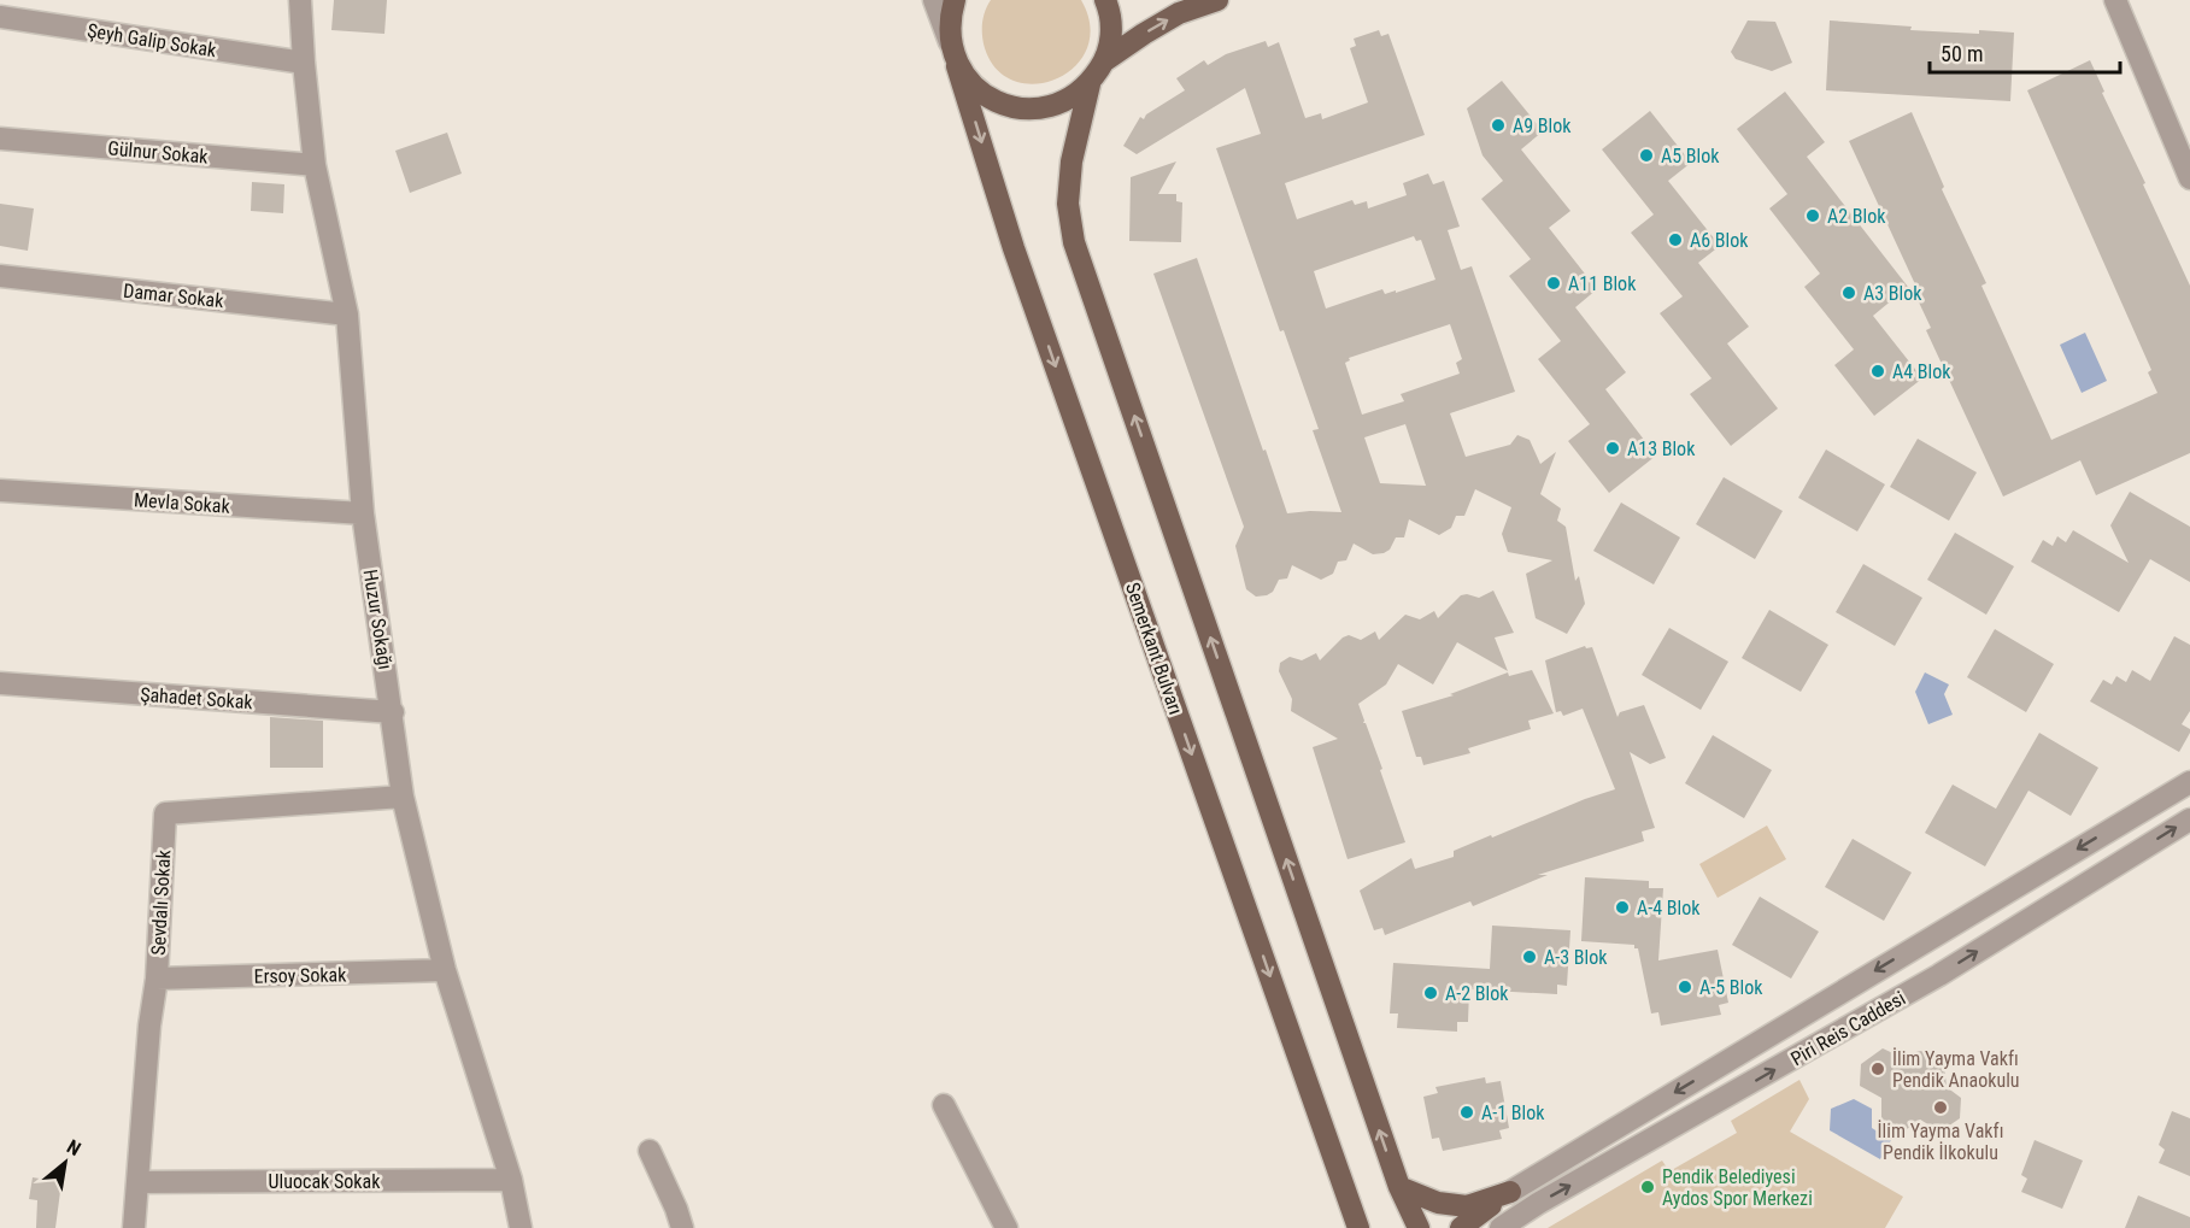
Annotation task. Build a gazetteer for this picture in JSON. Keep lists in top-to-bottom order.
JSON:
{
  "streets": {
    "main road": ["Semerkant Bulvarı"],
    "street": [
      "Şeyh Galip Sokak",
      "Gülnur Sokak",
      "Damar Sokak",
      "Mevla Sokak",
      "Huzur Sokağı",
      "Şahadet Sokak",
      "Sevdalı Sokak",
      "Ersoy Sokak",
      "Piri Reis Caddesi",
      "Uluocak Sokak"
    ]
  },
  "crossings": [
    ["Şeyh Galip Sokak", "Huzur Sokağı"],
    ["Gülnur Sokak", "Huzur Sokağı"],
    ["Damar Sokak", "Huzur Sokağı"],
    ["Mevla Sokak", "Huzur Sokağı"],
    ["Huzur Sokağı", "Şahadet Sokak"],
    ["Huzur Sokağı", "Sevdalı Sokak"],
    ["Huzur Sokağı", "Ersoy Sokak"],
    ["Huzur Sokağı", "Uluocak Sokak"],
    ["Sevdalı Sokak", "Ersoy Sokak"],
    ["Sevdalı Sokak", "Uluocak Sokak"]
  ],
  "places": [
    "A9 Blok",
    "A5 Blok",
    "A2 Blok",
    "A6 Blok",
    "A11 Blok",
    "A3 Blok",
    "A4 Blok",
    "A13 Blok",
    "A-4 Blok",
    "A-3 Blok",
    "A-5 Blok",
    "A-2 Blok",
    "İlim Yayma Vakfı Pendik Anaokulu",
    "İlim Yayma Vakfı Pendik İlkokulu",
    "A-1 Blok",
    "Pendik Belediyesi Aydos Spor Merkezi"
  ],
  "scale_bar": "50 m",
  "north": "top right"
}
